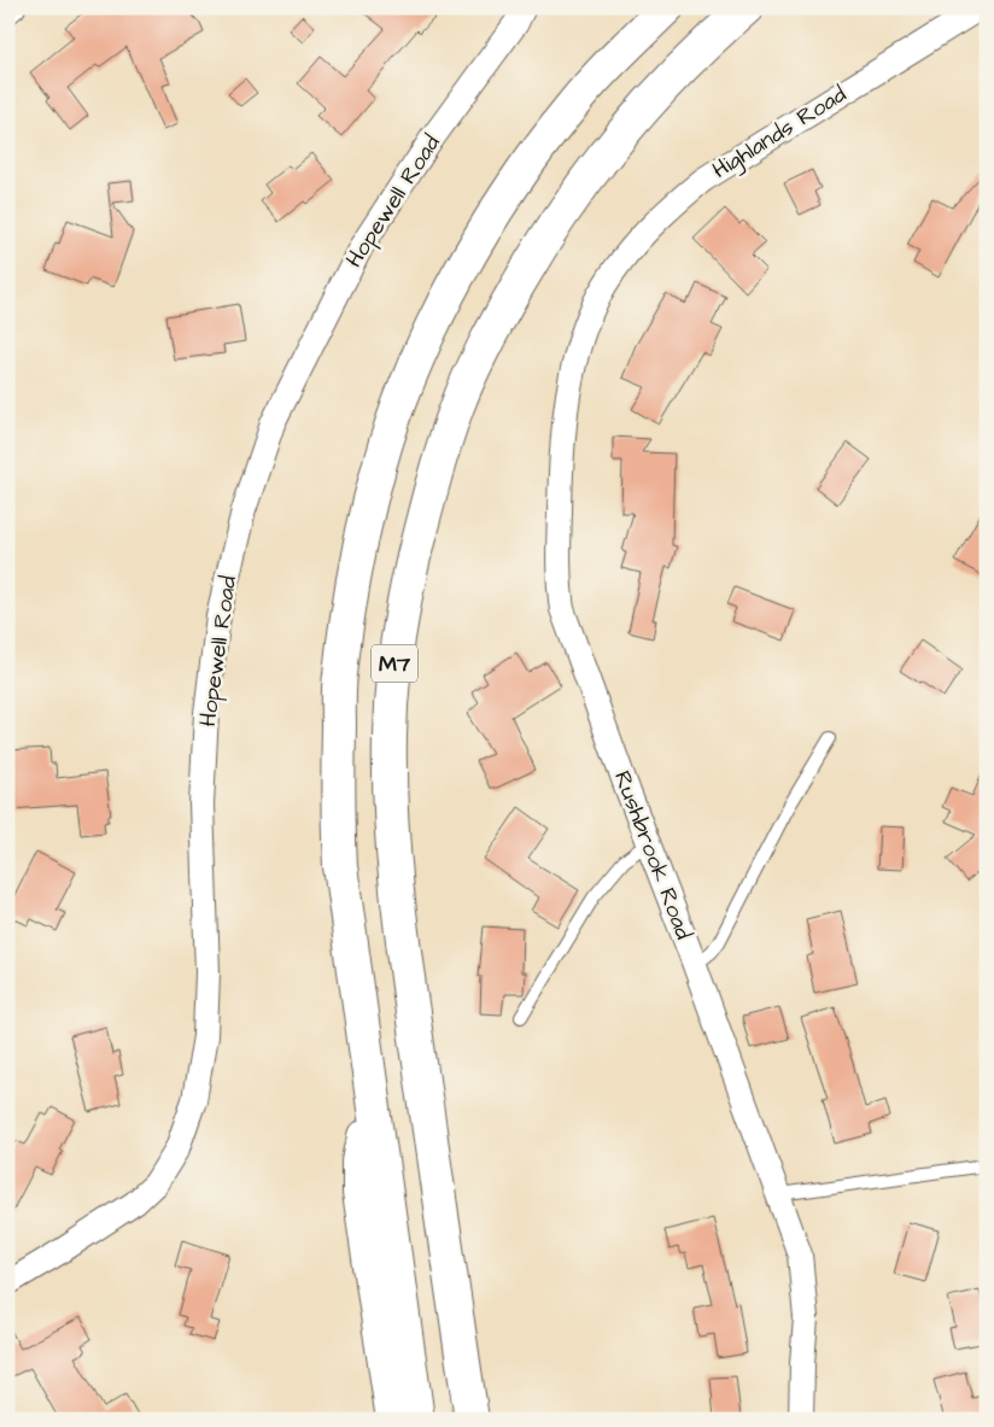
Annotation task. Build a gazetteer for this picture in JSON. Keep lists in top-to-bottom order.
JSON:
{
  "streets": {
    "highway": ["M7"],
    "street": ["Highlands Road", "Hopewell Road", "Rushbrook Road"]
  },
  "crossings": [
    ["Highlands Road", "Rushbrook Road"]
  ]
}
